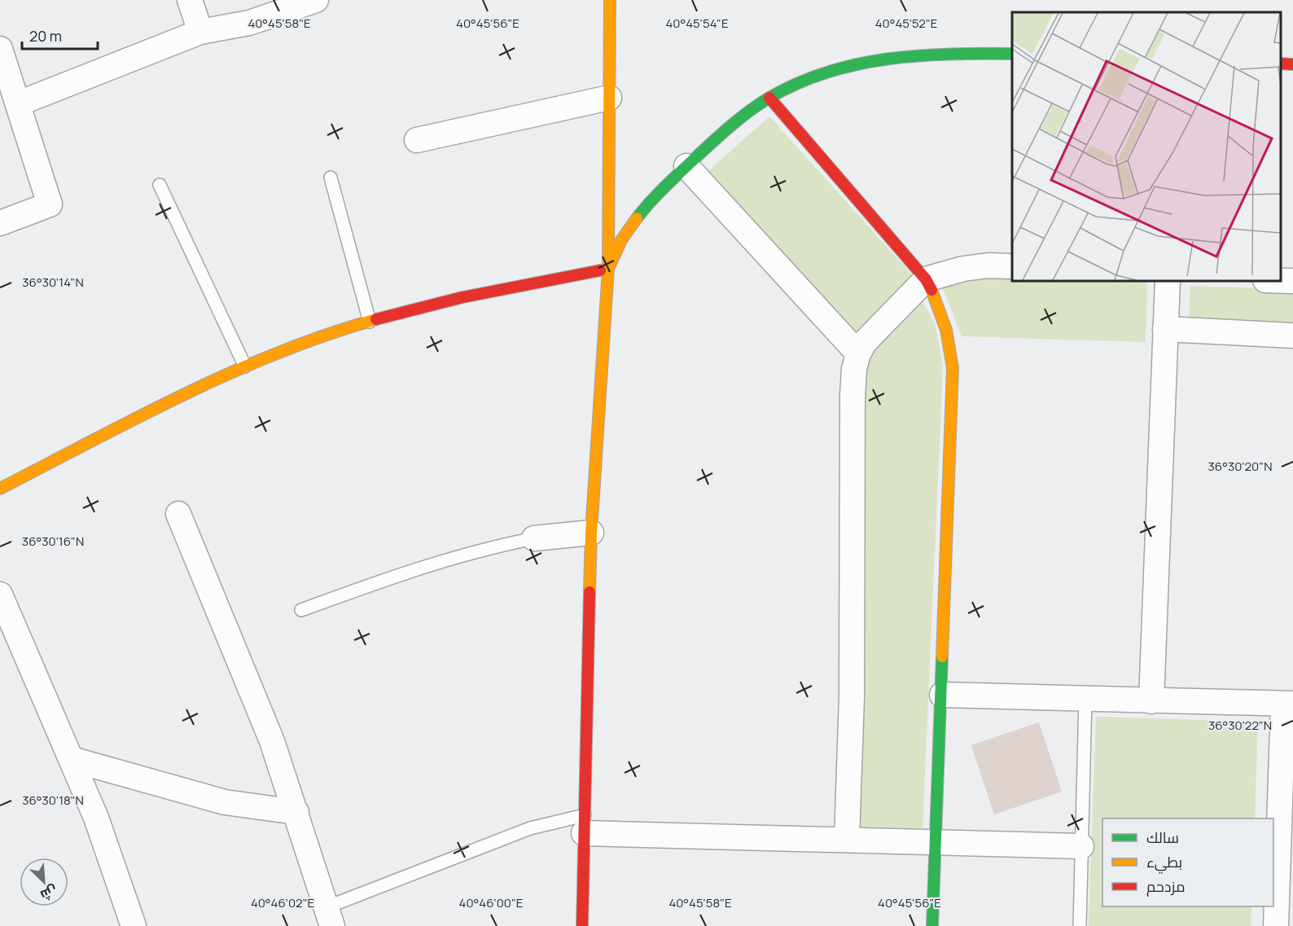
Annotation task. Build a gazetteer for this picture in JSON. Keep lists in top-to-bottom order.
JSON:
{
  "legend": ["سالك", "بطيء", "مزدحم"],
  "scale_bar": "20 m",
  "north": "bottom right",
  "coordinates": [
    "40°45'58\"E",
    "40°45'56\"E",
    "40°45'54\"E",
    "40°45'52\"E",
    "36°30'14\"N",
    "36°30'20\"N",
    "36°30'16\"N",
    "36°30'22\"N",
    "36°30'18\"N",
    "40°46'02\"E",
    "40°46'00\"E"
  ]
}
